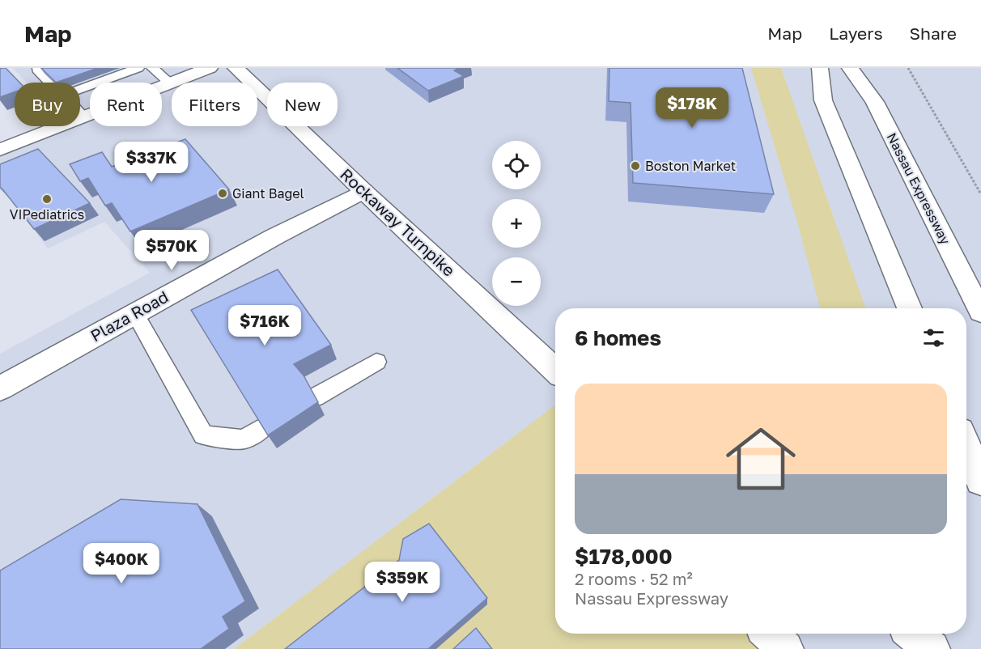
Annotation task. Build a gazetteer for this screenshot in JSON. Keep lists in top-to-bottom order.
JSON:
{
  "streets": {
    "main road": ["Nassau Expressway", "Rockaway Turnpike", "Plaza Road"]
  },
  "crossings": [
    ["Rockaway Turnpike", "Plaza Road"]
  ],
  "places": ["Boston Market", "Giant Bagel", "VIPediatrics"],
  "page": {
    "header": "Map",
    "nav": ["Map", "Layers", "Share"],
    "chip": [
      "Buy",
      "Rent",
      "Filters",
      "New"
    ],
    "price": [
      "$178K",
      "$337K",
      "$570K",
      "$716K",
      "$400K",
      "$359K"
    ],
    "map_buttons": ["+", "−"],
    "heading": "6 homes",
    "list": [
      {
        "name": "$178,000",
        "note": "2 rooms · 52 m² · Nassau Expressway"
      }
    ]
  }
}
